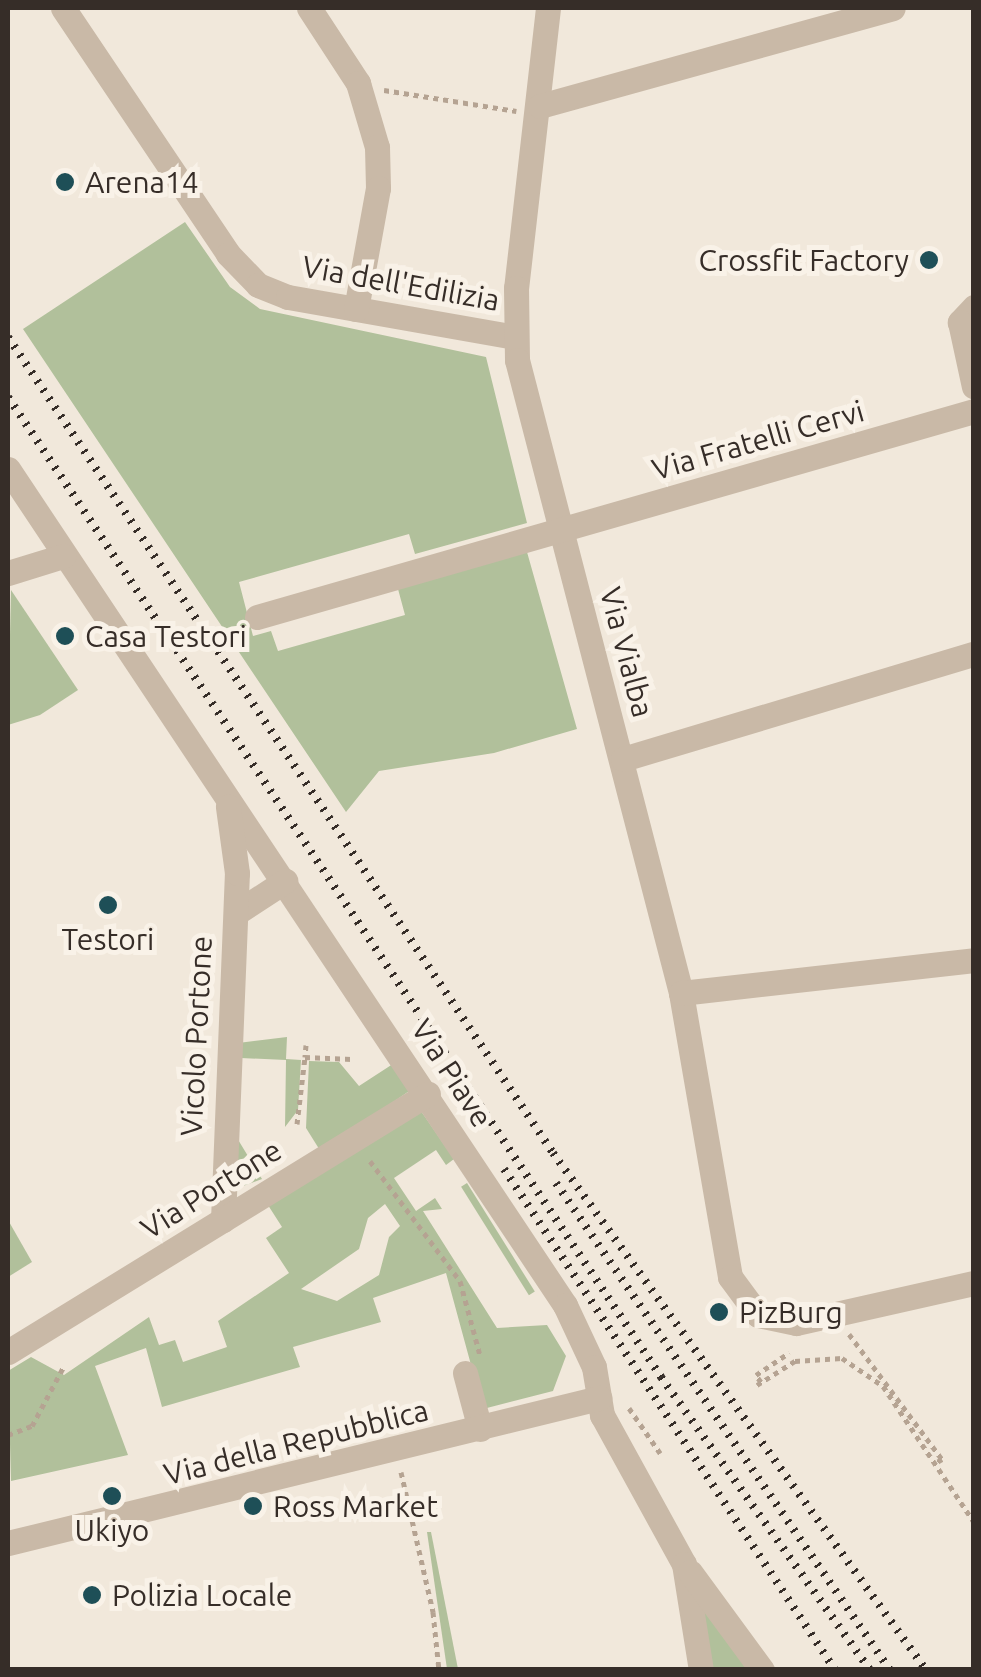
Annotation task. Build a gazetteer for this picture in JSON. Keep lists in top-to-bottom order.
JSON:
{
  "streets": {
    "street": [
      "Via dell'Edilizia",
      "Via Fratelli Cervi",
      "Via Vialba",
      "Vicolo Portone",
      "Via Piave",
      "Via Portone",
      "Via della Repubblica"
    ]
  },
  "crossings": [
    ["Via dell'Edilizia", "Via Vialba"],
    ["Via Fratelli Cervi", "Via Vialba"],
    ["Vicolo Portone", "Via Piave"],
    ["Vicolo Portone", "Via Portone"],
    ["Via Piave", "Via Portone"],
    ["Via Piave", "Via della Repubblica"]
  ],
  "places": [
    "Arena14",
    "Crossfit Factory",
    "Casa Testori",
    "Testori",
    "PizBurg",
    "Ukiyo",
    "Ross Market",
    "Polizia Locale"
  ]
}
